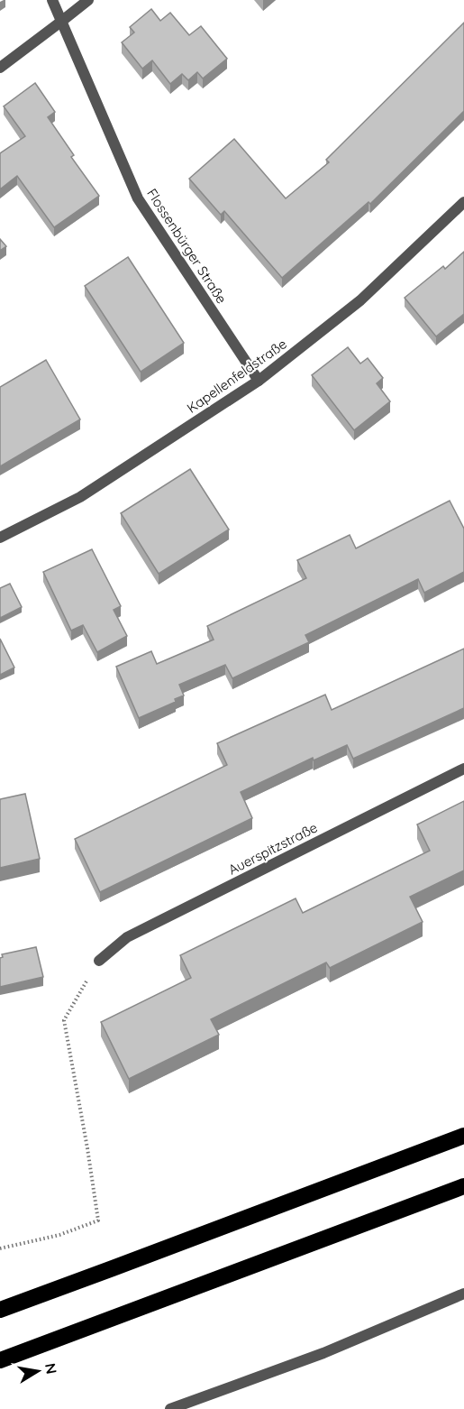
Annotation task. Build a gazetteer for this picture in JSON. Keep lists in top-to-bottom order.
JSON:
{
  "streets": {
    "street": ["Flossenbürger Straße", "Kapellenfeldstraße", "Auerspitzstraße"]
  },
  "crossings": [
    ["Flossenbürger Straße", "Kapellenfeldstraße"]
  ],
  "north": "right"
}
